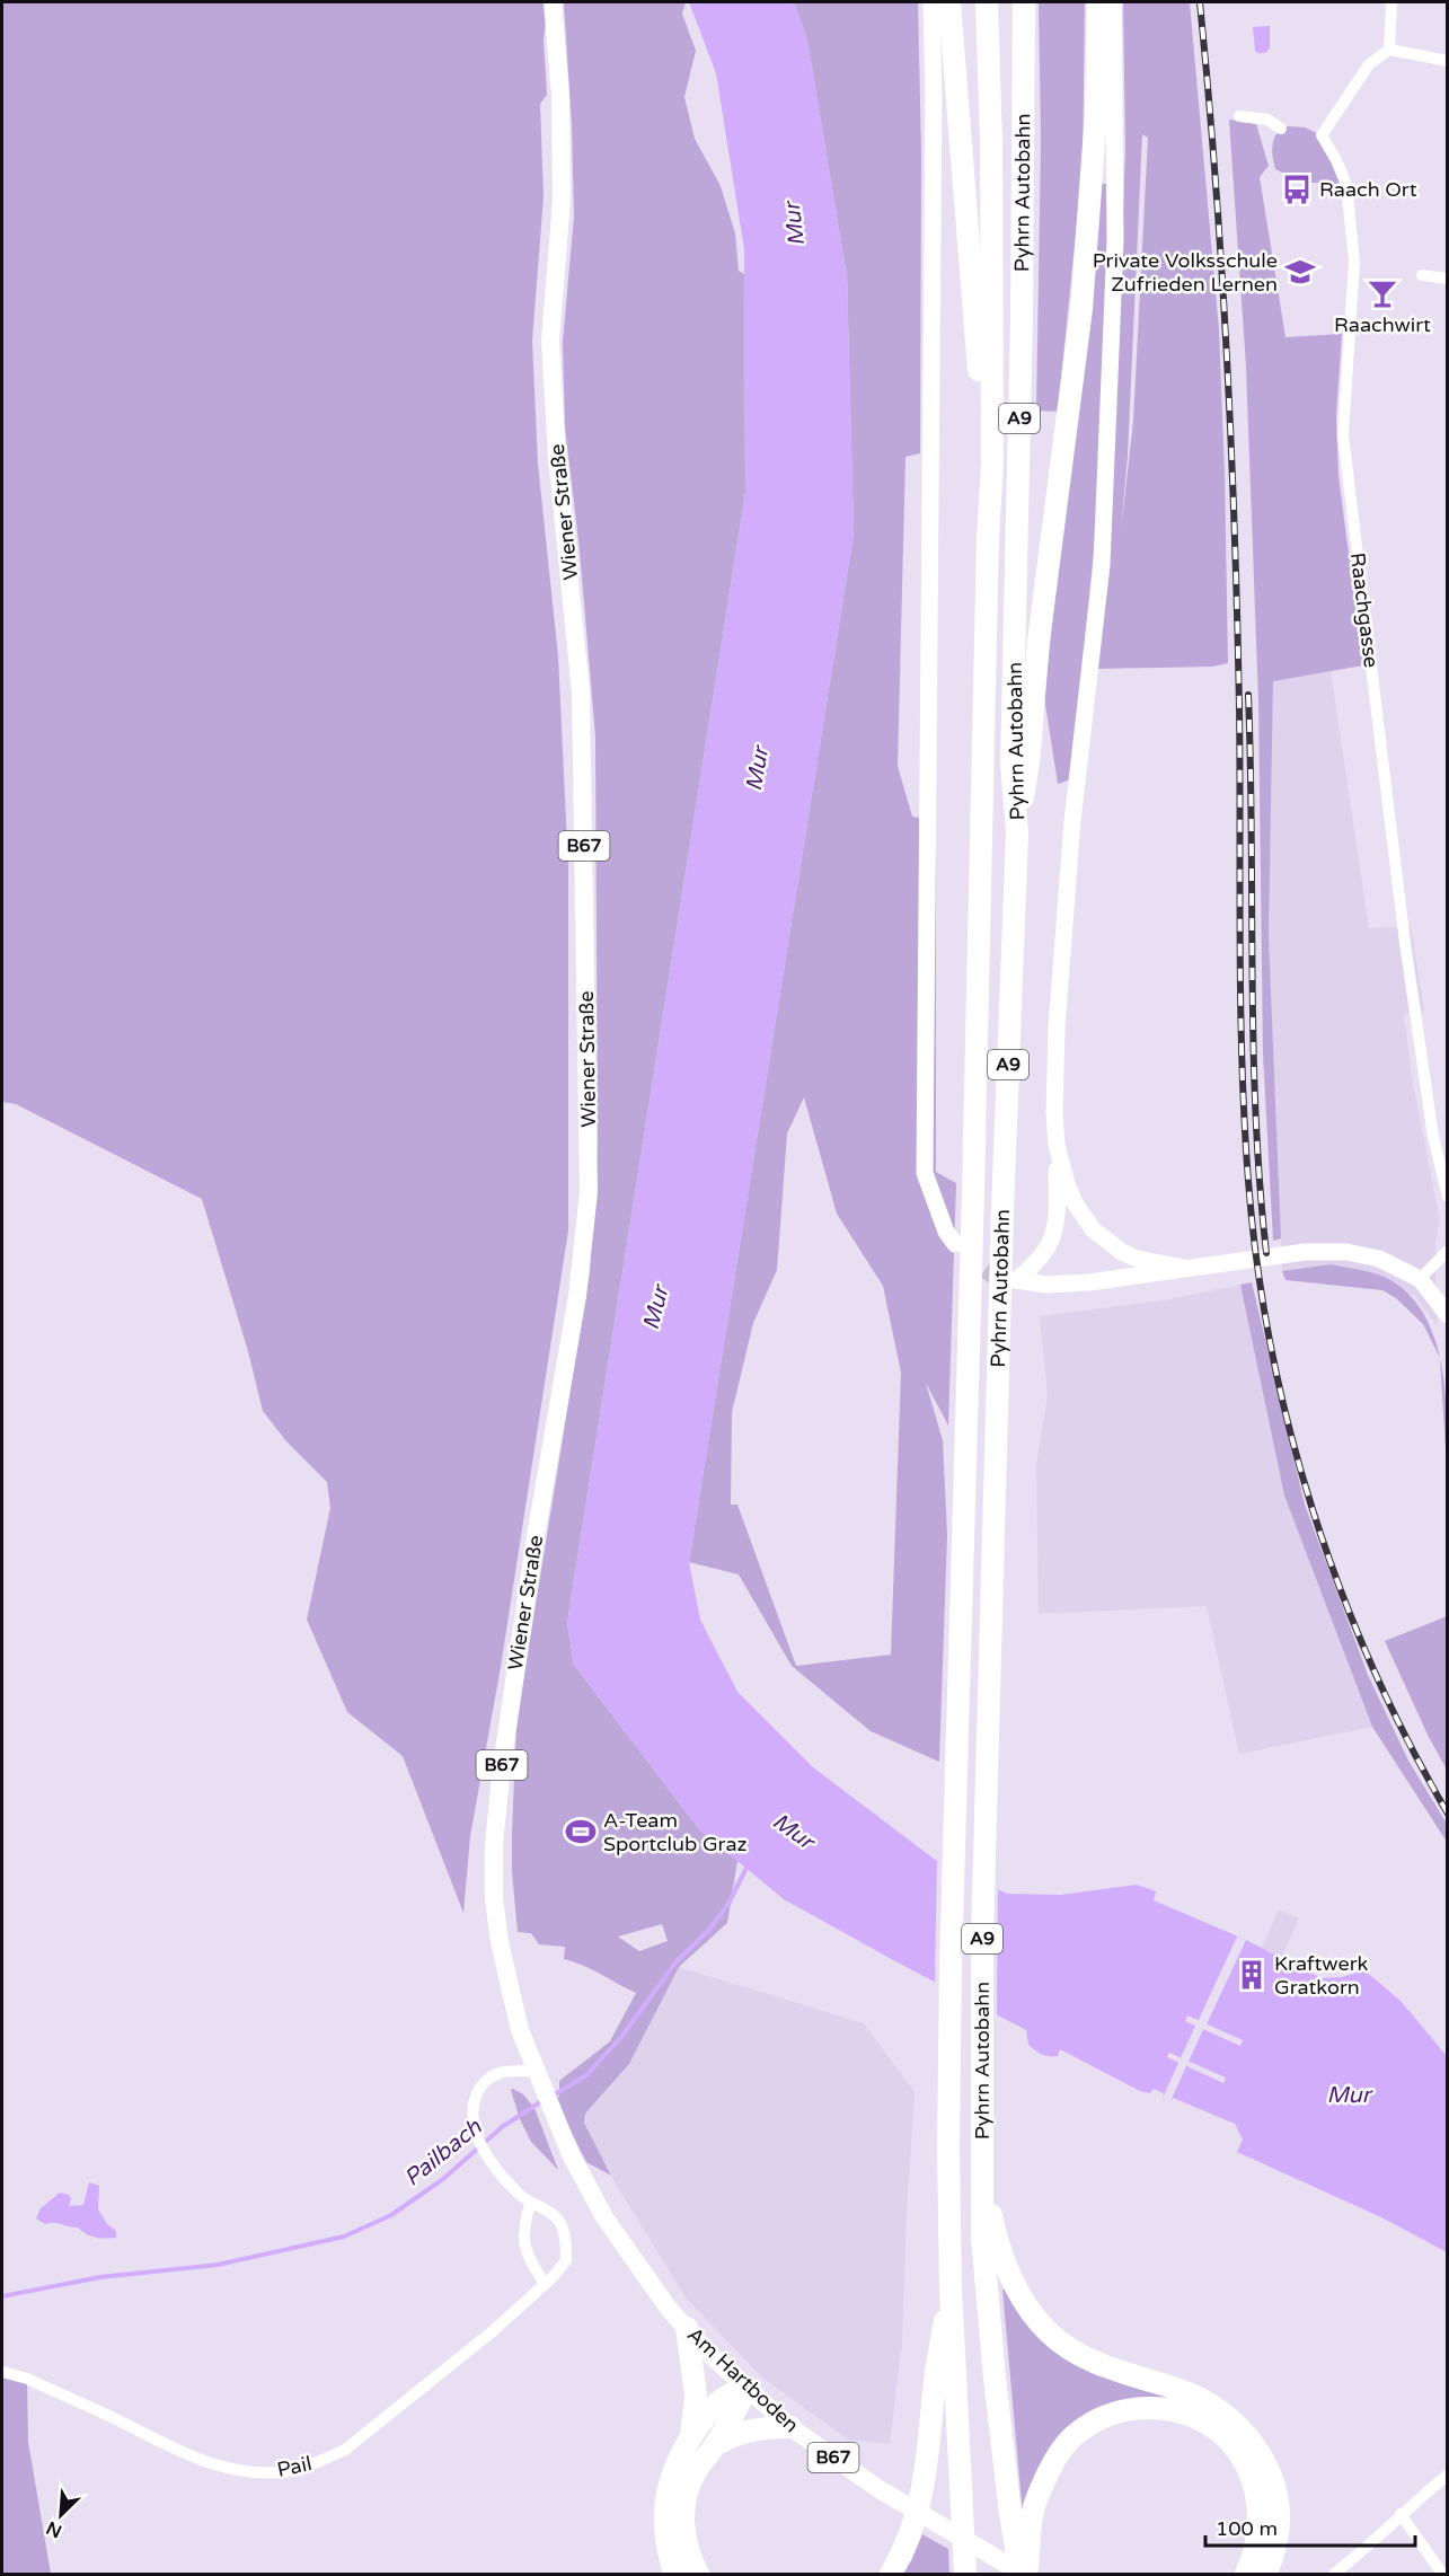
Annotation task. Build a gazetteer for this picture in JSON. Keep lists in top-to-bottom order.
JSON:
{
  "streets": {
    "highway": ["Pyhrn Autobahn", "A9"],
    "main road": ["Wiener Straße", "B67", "Am Hartboden"],
    "street": ["Raachgasse", "Pail"]
  },
  "crossings": [
    ["Pyhrn Autobahn", "Am Hartboden"],
    ["Wiener Straße", "Am Hartboden"],
    ["Wiener Straße", "Pail"]
  ],
  "water": ["Mur", "Pailbach"],
  "places": {
    "bus stop": ["Raach Ort"],
    "school or university": ["Private Volksschule Zufrieden Lernen"],
    "bar": ["Raachwirt"],
    "sports": ["A-Team Sportclub Graz"],
    "building": ["Kraftwerk Gratkorn"]
  },
  "scale_bar": "100 m",
  "north": "bottom left"
}
